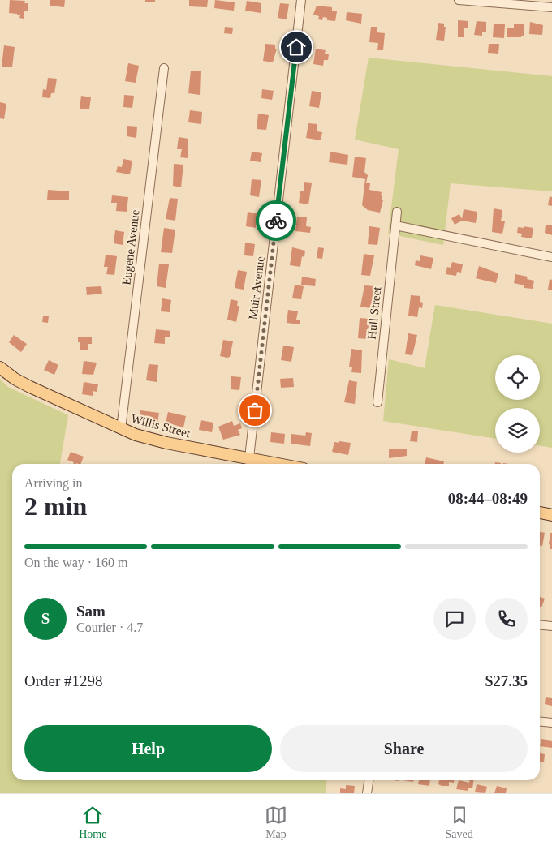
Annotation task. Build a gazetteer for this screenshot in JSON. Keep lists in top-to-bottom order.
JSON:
{
  "streets": {
    "main road": ["Willis Street"],
    "street": ["Eugene Avenue", "Muir Avenue", "Hull Street"]
  },
  "crossings": [
    ["Eugene Avenue", "Willis Street"],
    ["Muir Avenue", "Willis Street"]
  ],
  "page": {
    "heading": ["2 min", "Arriving in", "08:44–08:49"],
    "panel": [
      "Sam",
      "Courier · 4.7",
      "Order #1298",
      "$27.35"
    ],
    "bar": "On the way · 160 m",
    "round": "S",
    "buttons": ["Help", "Share"],
    "tabs": ["Home", "Map", "Saved"]
  }
}
